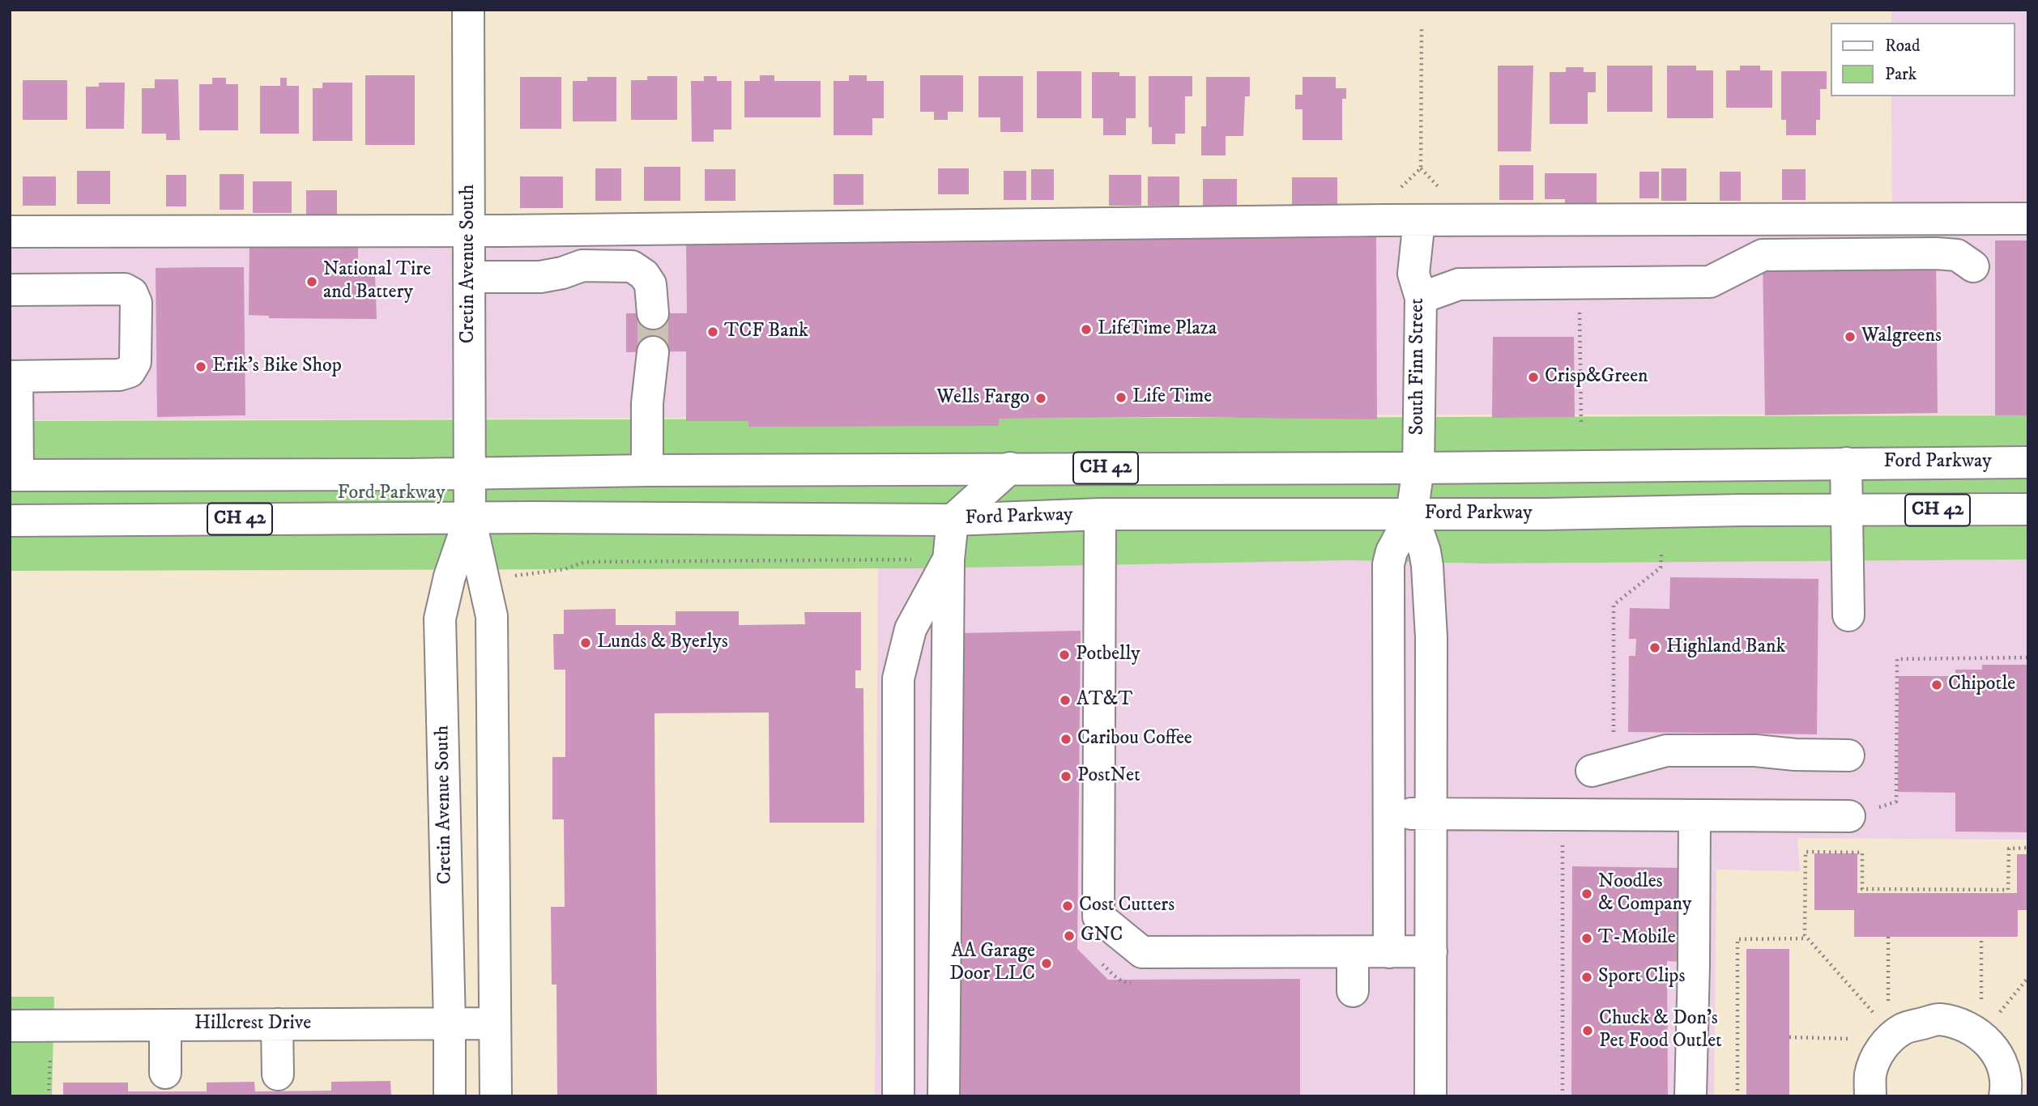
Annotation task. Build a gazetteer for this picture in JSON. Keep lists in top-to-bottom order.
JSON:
{
  "streets": {
    "main road": [
      "Cretin Avenue South",
      "South Finn Street",
      "Ford Parkway",
      "CH 42",
      "Hillcrest Drive"
    ]
  },
  "crossings": [
    ["Cretin Avenue South", "Ford Parkway"],
    ["Cretin Avenue South", "Hillcrest Drive"],
    ["South Finn Street", "Ford Parkway"]
  ],
  "parks": ["Ford Parkway"],
  "places": [
    "National Tire and Battery",
    "LifeTime Plaza",
    "TCF Bank",
    "Walgreens",
    "Erik's Bike Shop",
    "Crisp&Green",
    "Life Time",
    "Wells Fargo",
    "Lunds & Byerlys",
    "Highland Bank",
    "Potbelly",
    "Chipotle",
    "AT&T",
    "Caribou Coffee",
    "PostNet",
    "Noodles & Company",
    "Cost Cutters",
    "GNC",
    "T-Mobile",
    "AA Garage Door LLC",
    "Sport Clips",
    "Chuck & Don's Pet Food Outlet"
  ],
  "legend": ["Road", "Park"]
}
